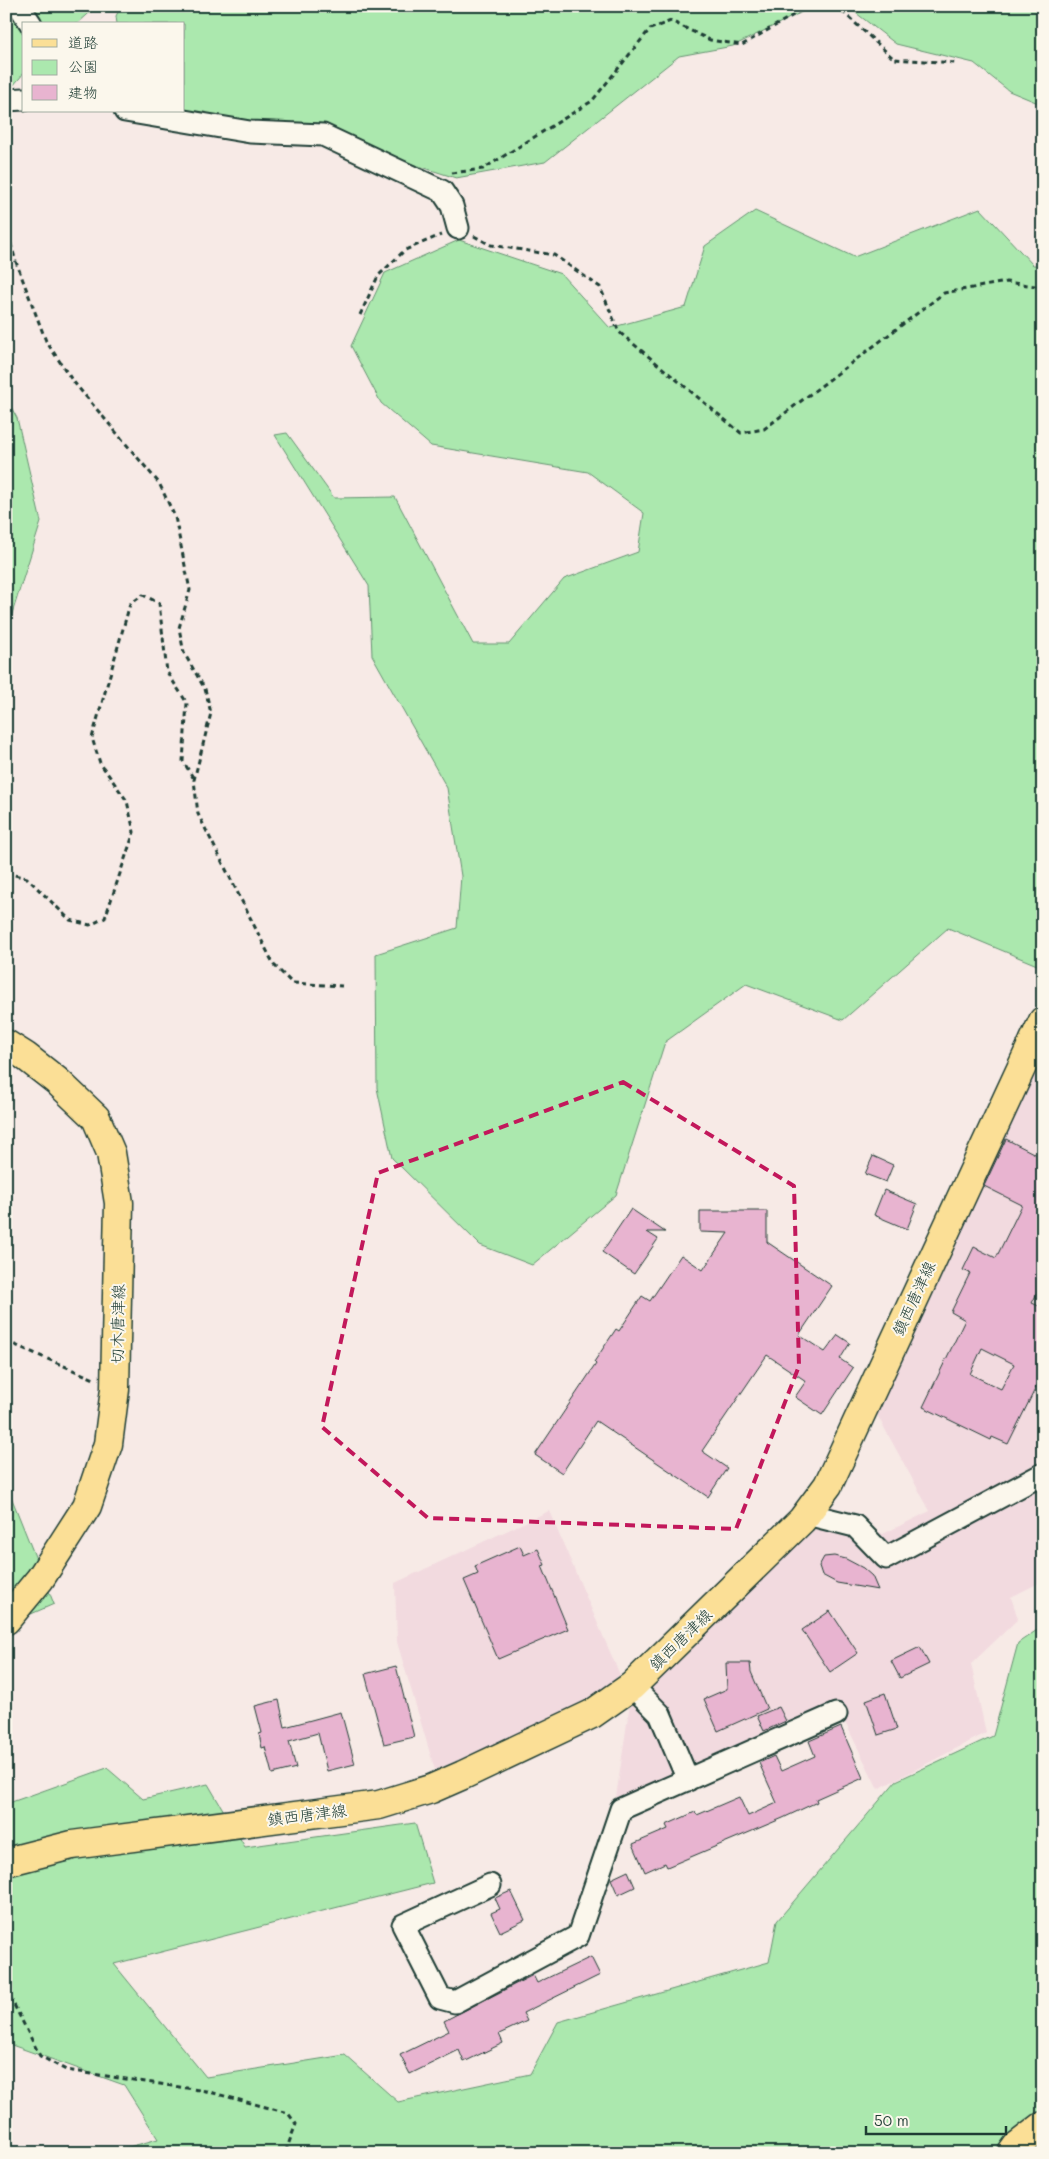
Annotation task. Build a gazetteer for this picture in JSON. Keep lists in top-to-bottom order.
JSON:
{
  "streets": {
    "main road": ["鎮西唐津線", "切木唐津線"]
  },
  "legend": ["道路", "公園", "建物"],
  "scale_bar": "50 m"
}
